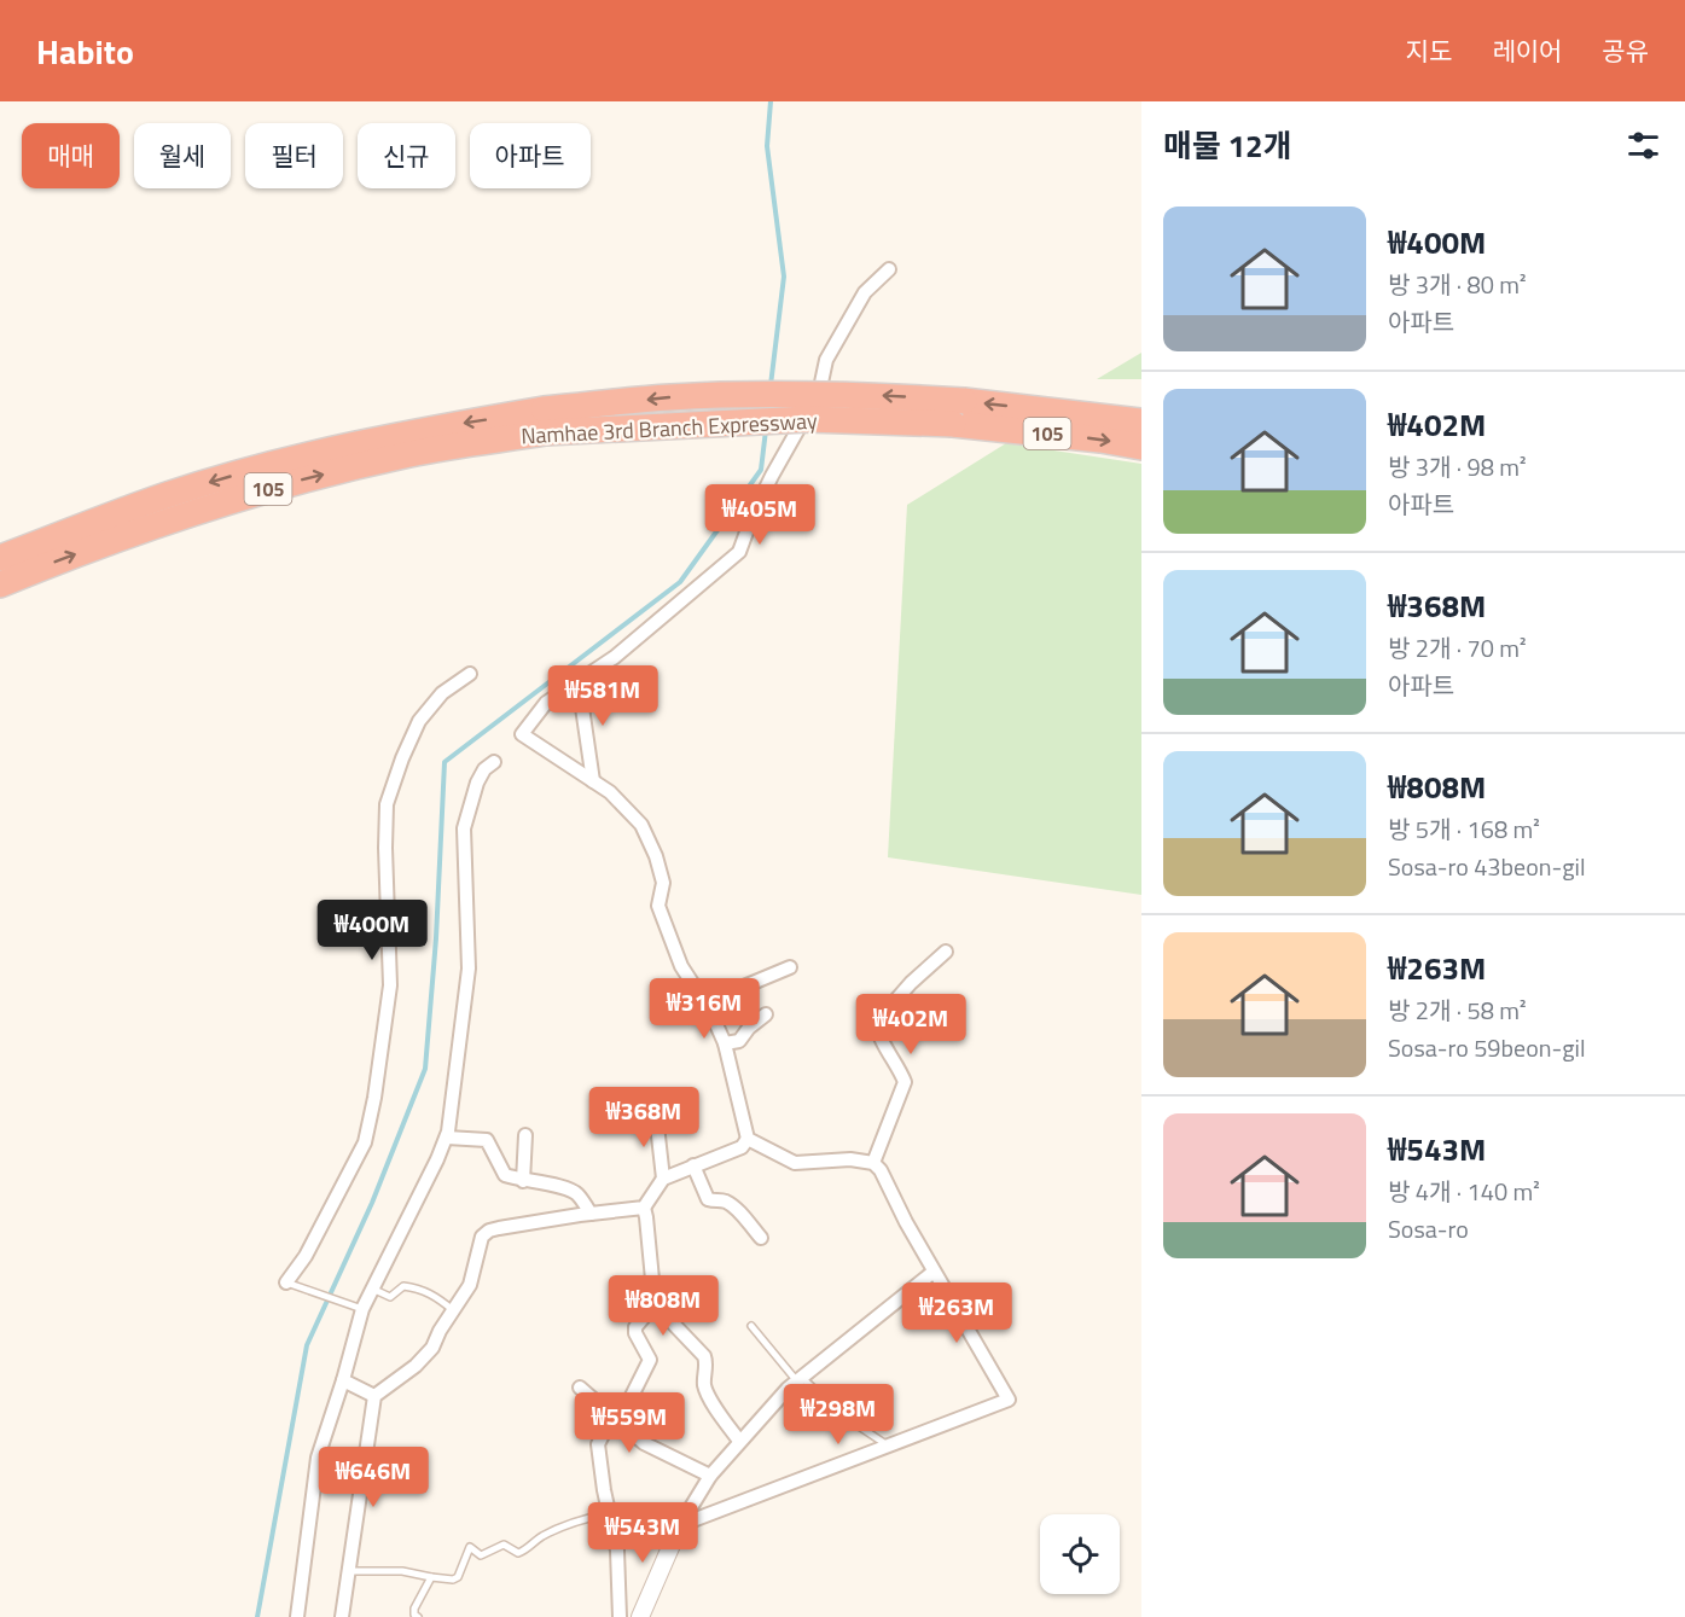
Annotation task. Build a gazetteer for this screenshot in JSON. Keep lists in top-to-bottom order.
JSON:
{
  "streets": {
    "highway": ["Namhae 3rd Branch Expressway", "105"]
  },
  "page": {
    "header": "Habito",
    "nav": ["지도", "레이어", "공유"],
    "heading": "매물 12개",
    "chip": [
      "매매",
      "월세",
      "필터",
      "신규",
      "아파트"
    ],
    "list": [
      {
        "name": "₩400M",
        "note": "방 3개 · 80 m² · 아파트"
      },
      {
        "name": "₩402M",
        "note": "방 3개 · 98 m² · 아파트"
      },
      {
        "name": "₩368M",
        "note": "방 2개 · 70 m² · 아파트"
      },
      {
        "name": "₩808M",
        "note": "방 5개 · 168 m² · Sosa-ro 43beon-gil"
      },
      {
        "name": "₩263M",
        "note": "방 2개 · 58 m² · Sosa-ro 59beon-gil"
      },
      {
        "name": "₩543M",
        "note": "방 4개 · 140 m² · Sosa-ro"
      }
    ],
    "price": [
      "₩405M",
      "₩581M",
      "₩400M",
      "₩316M",
      "₩402M",
      "₩368M",
      "₩808M",
      "₩263M",
      "₩298M",
      "₩559M",
      "₩646M",
      "₩543M"
    ]
  }
}
